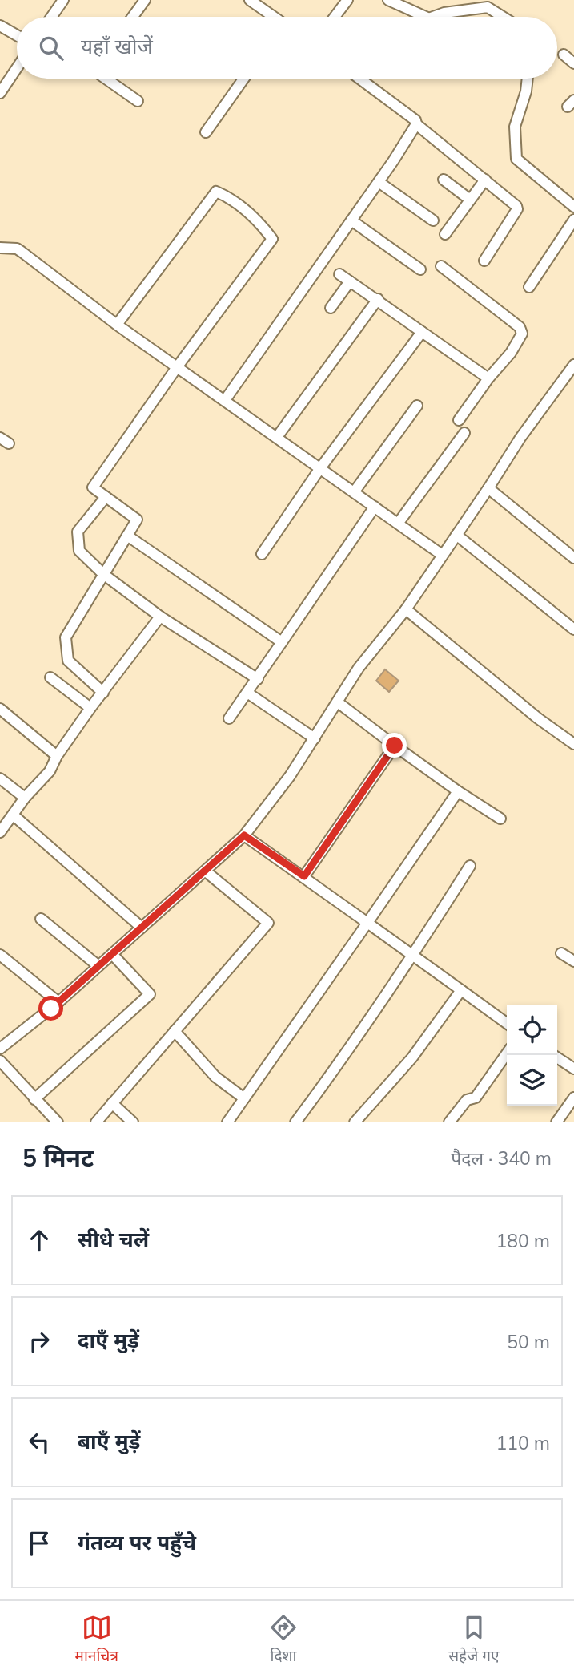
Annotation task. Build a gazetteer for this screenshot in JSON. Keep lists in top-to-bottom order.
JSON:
{
  "page": {
    "search": "यहाँ खोजें",
    "heading": ["5 मिनट", "पैदल · 340 m"],
    "list": [
      ["सीधे चलें", "180 m"],
      ["दाएँ मुड़ें", "50 m"],
      ["बाएँ मुड़ें", "110 m"],
      "गंतव्य पर पहुँचे"
    ],
    "nav": ["मानचित्र", "दिशा", "सहेजे गए"]
  }
}
